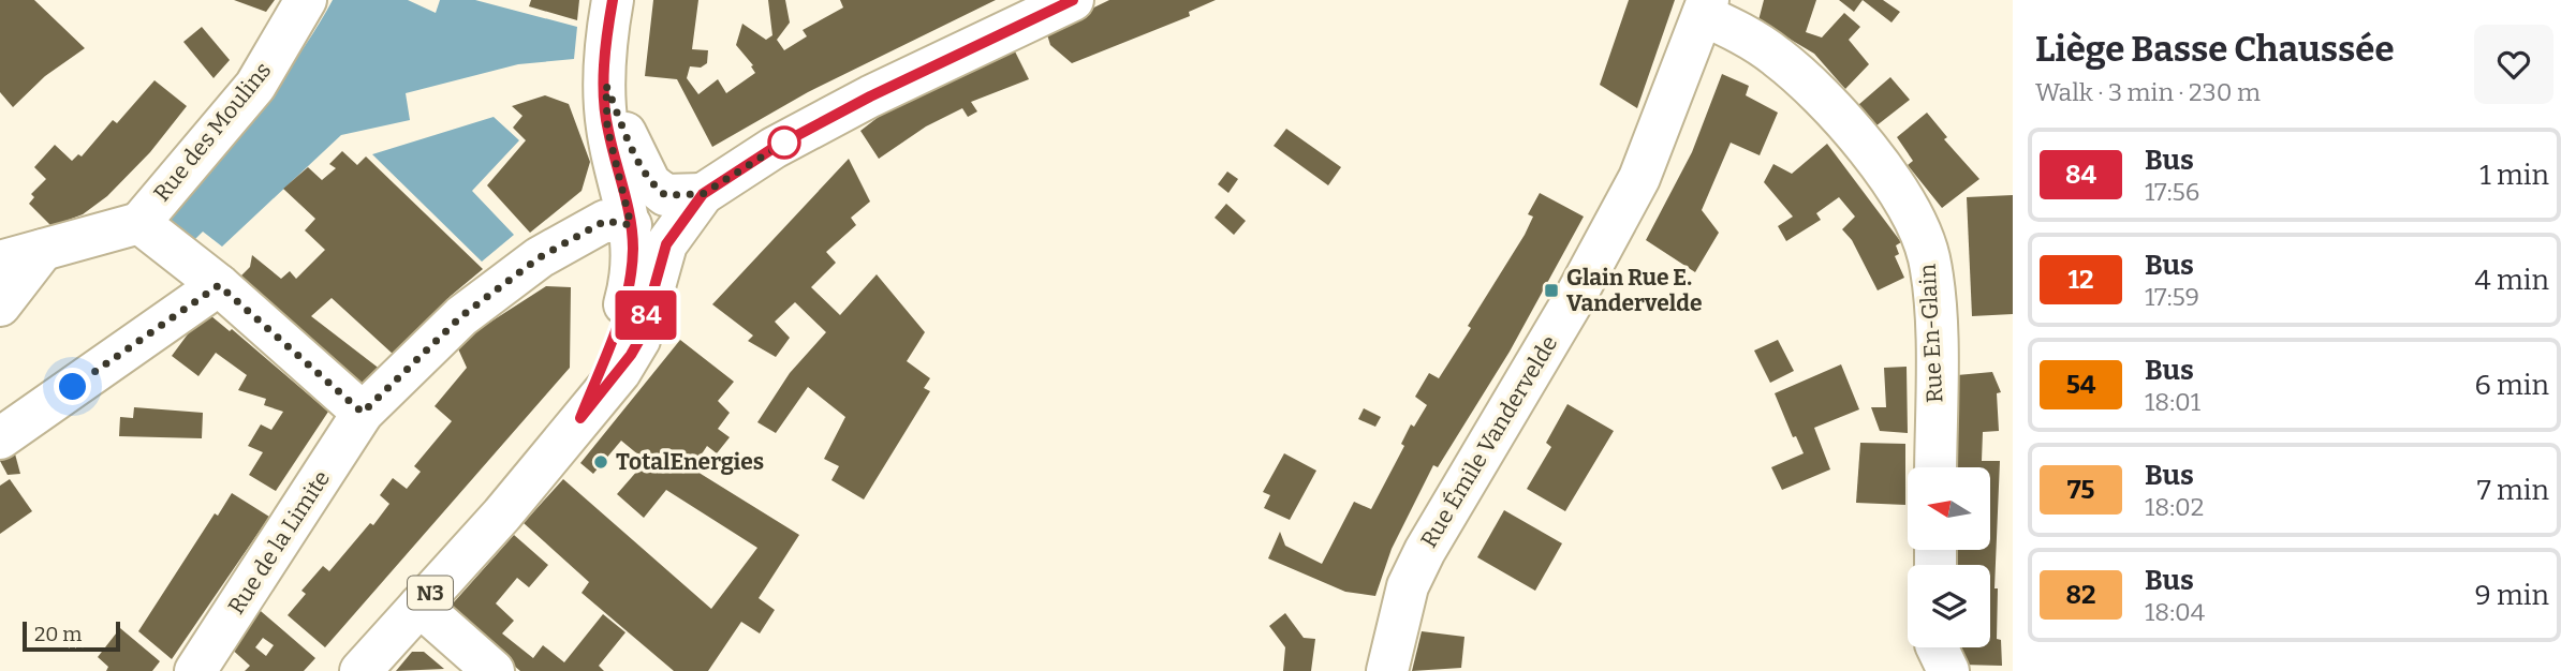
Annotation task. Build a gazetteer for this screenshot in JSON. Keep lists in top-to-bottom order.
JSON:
{
  "streets": {
    "main road": [
      "Rue des Moulins",
      "Rue En-Glain",
      "Rue Émile Vandervelde",
      "Rue de la Limite",
      "N3"
    ]
  },
  "crossings": [
    ["Rue En-Glain", "Rue Émile Vandervelde"]
  ],
  "places": {
    "transit": ["Glain Rue E. Vandervelde"],
    "other": ["TotalEnergies"]
  },
  "lines": ["bus line 84"],
  "scale_bar": "20 m",
  "north": "left",
  "page": {
    "on_map": "84",
    "heading": ["Liège Basse Chaussée", "Walk · 3 min · 230 m"],
    "list": [
      {
        "mark": "84",
        "name": "Bus",
        "note": "17:56",
        "value": "1 min"
      },
      {
        "mark": "12",
        "name": "Bus",
        "note": "17:59",
        "value": "4 min"
      },
      {
        "mark": "54",
        "name": "Bus",
        "note": "18:01",
        "value": "6 min"
      },
      {
        "mark": "75",
        "name": "Bus",
        "note": "18:02",
        "value": "7 min"
      },
      {
        "mark": "82",
        "name": "Bus",
        "note": "18:04",
        "value": "9 min"
      }
    ],
    "scale": "20 m"
  }
}
